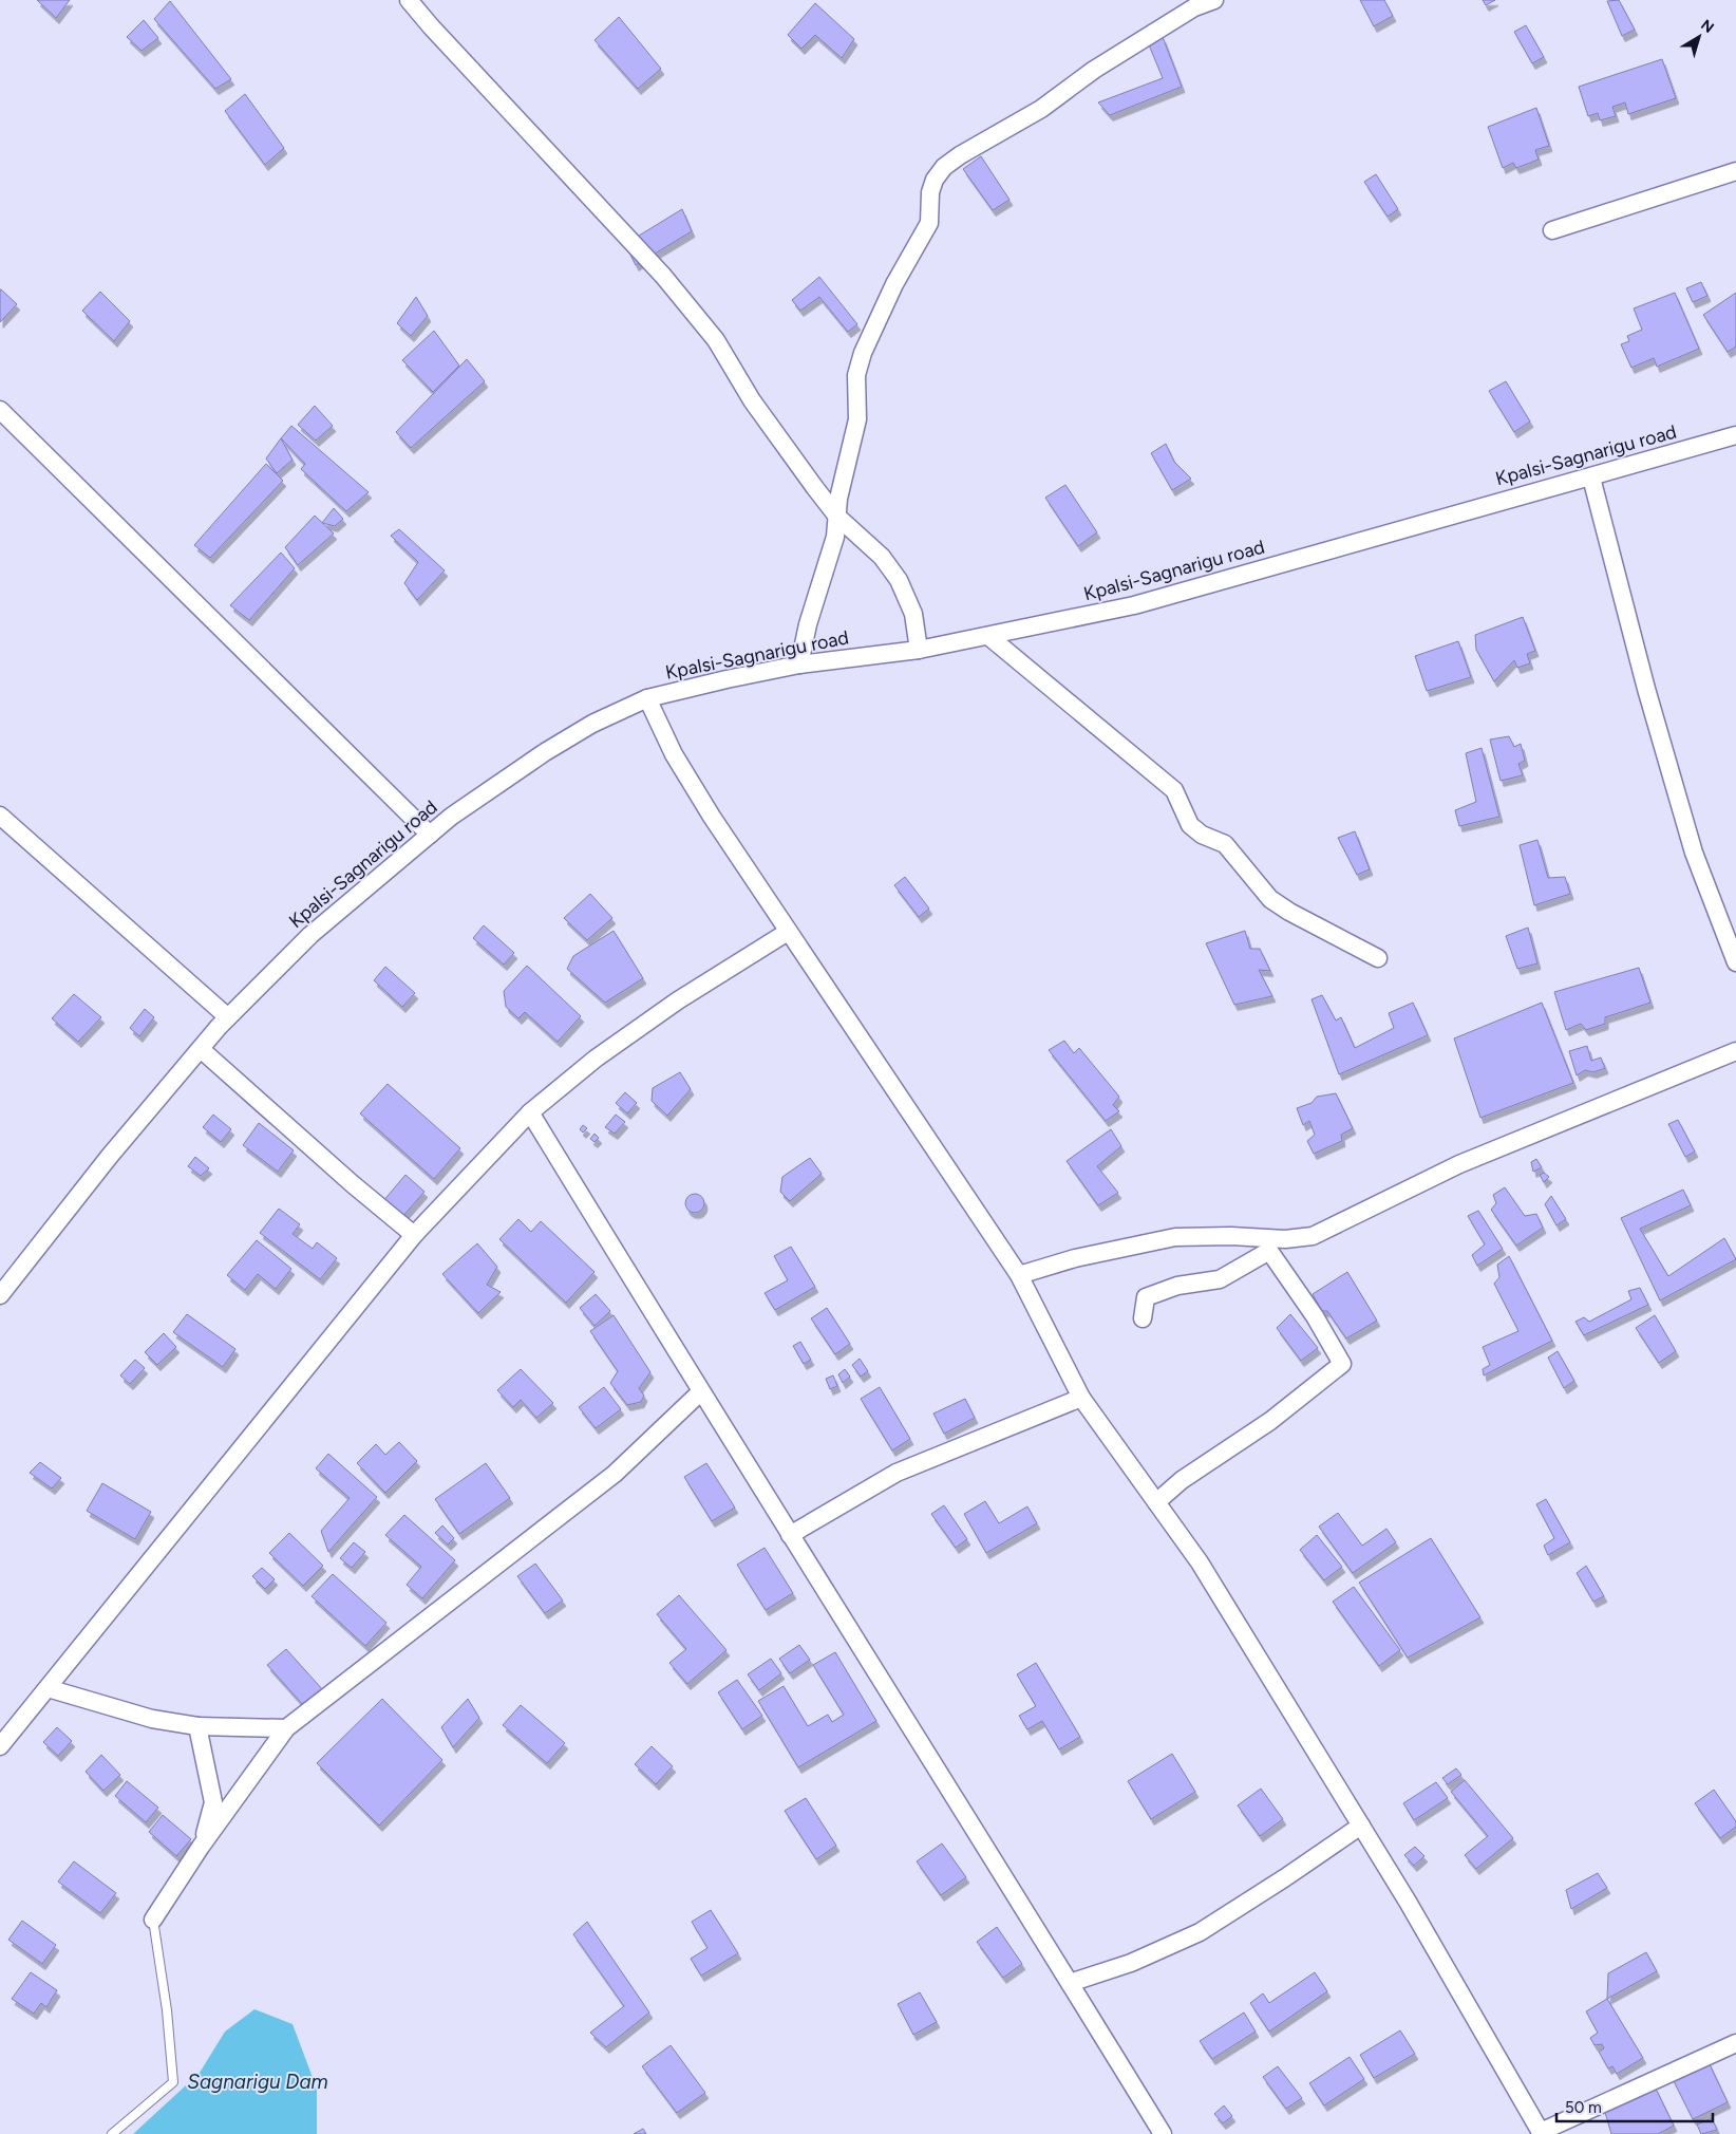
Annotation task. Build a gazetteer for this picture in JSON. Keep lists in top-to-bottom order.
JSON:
{
  "streets": {
    "street": ["Kpalsi-Sagnarigu road"]
  },
  "water": ["Sagnarigu Dam"],
  "scale_bar": "50 m",
  "north": "top right"
}
